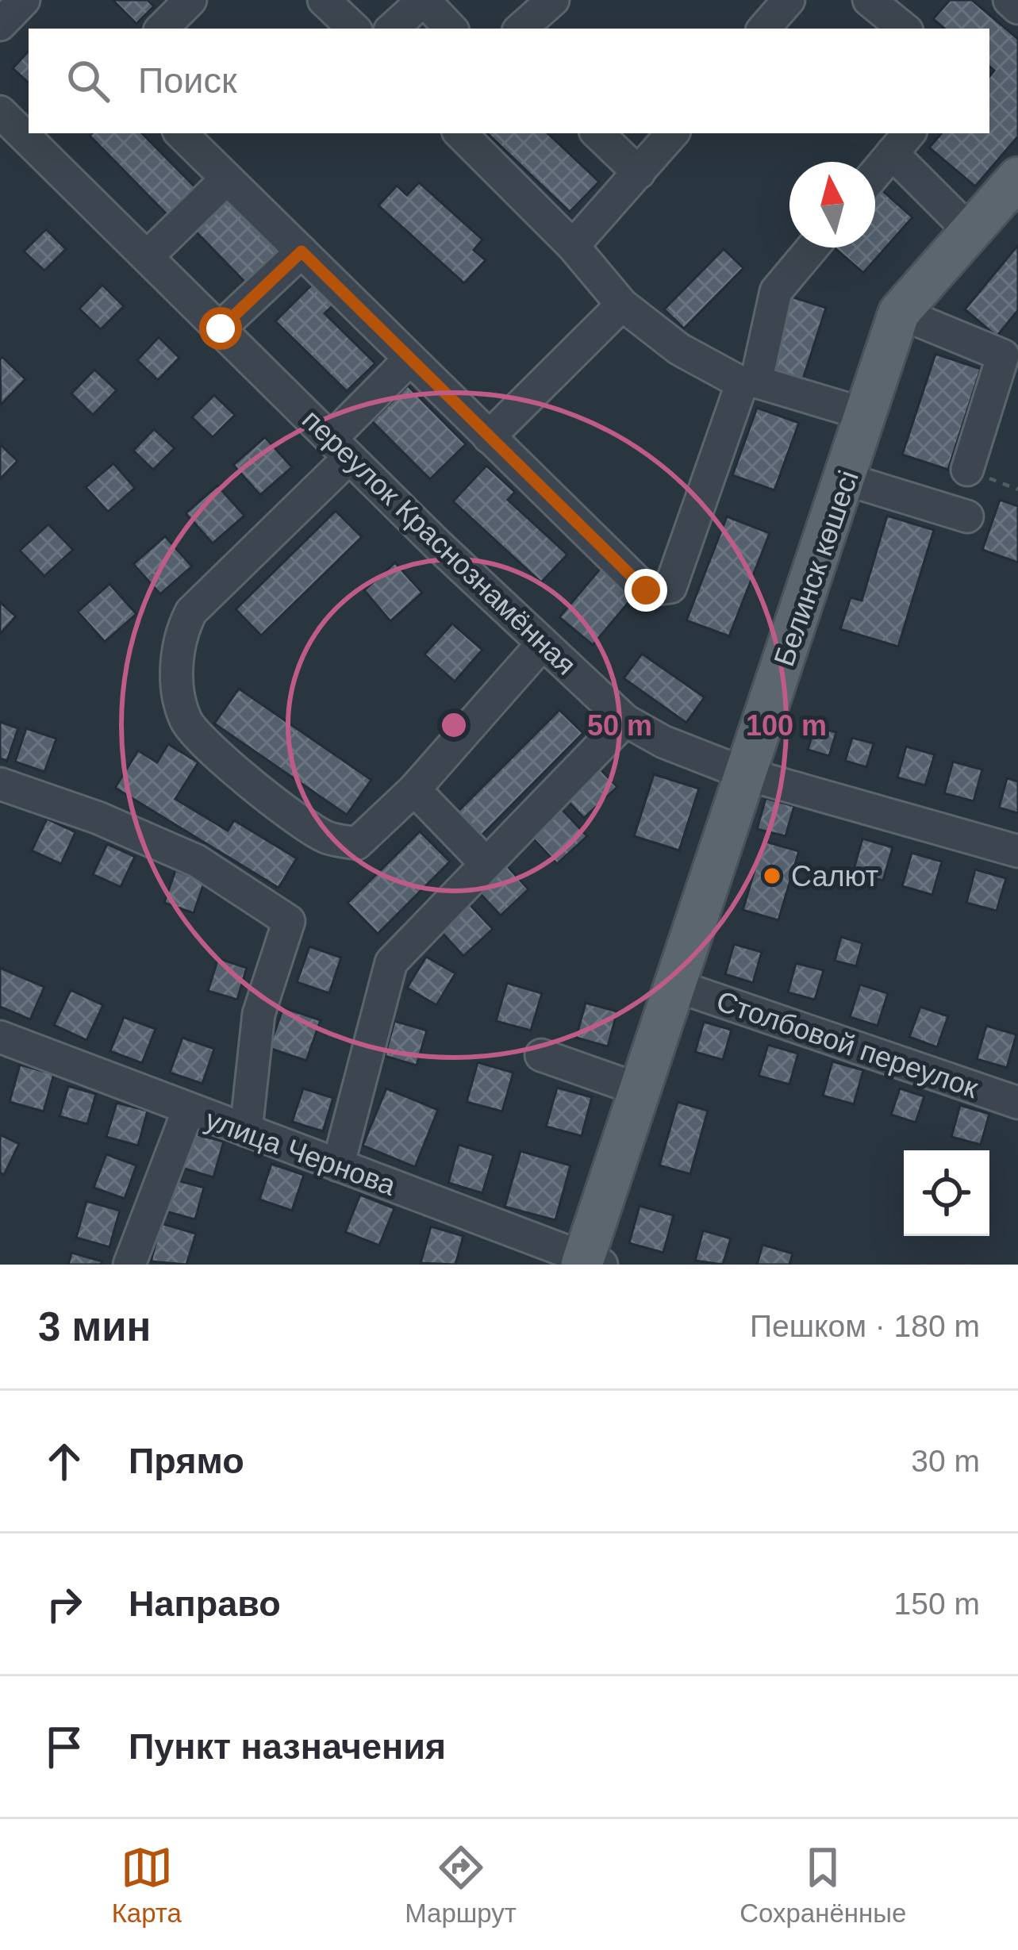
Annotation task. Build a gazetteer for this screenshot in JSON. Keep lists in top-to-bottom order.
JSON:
{
  "streets": {
    "main road": ["Белинск көшесі"],
    "street": ["переулок Краснознамённая", "Столбовой переулок", "улица Чернова"]
  },
  "crossings": [
    ["переулок Краснознамённая", "Белинск көшесі"],
    ["Белинск көшесі", "Столбовой переулок"],
    ["Белинск көшесі", "улица Чернова"]
  ],
  "places": ["Салют"],
  "north": "top",
  "page": {
    "search": "Поиск",
    "heading": ["3 мин", "Пешком · 180 m"],
    "list": [
      ["Прямо", "30 m"],
      ["Направо", "150 m"],
      "Пункт назначения"
    ],
    "nav": ["Карта", "Маршрут", "Сохранённые"]
  },
  "rings": ["50 m", "100 m"]
}
